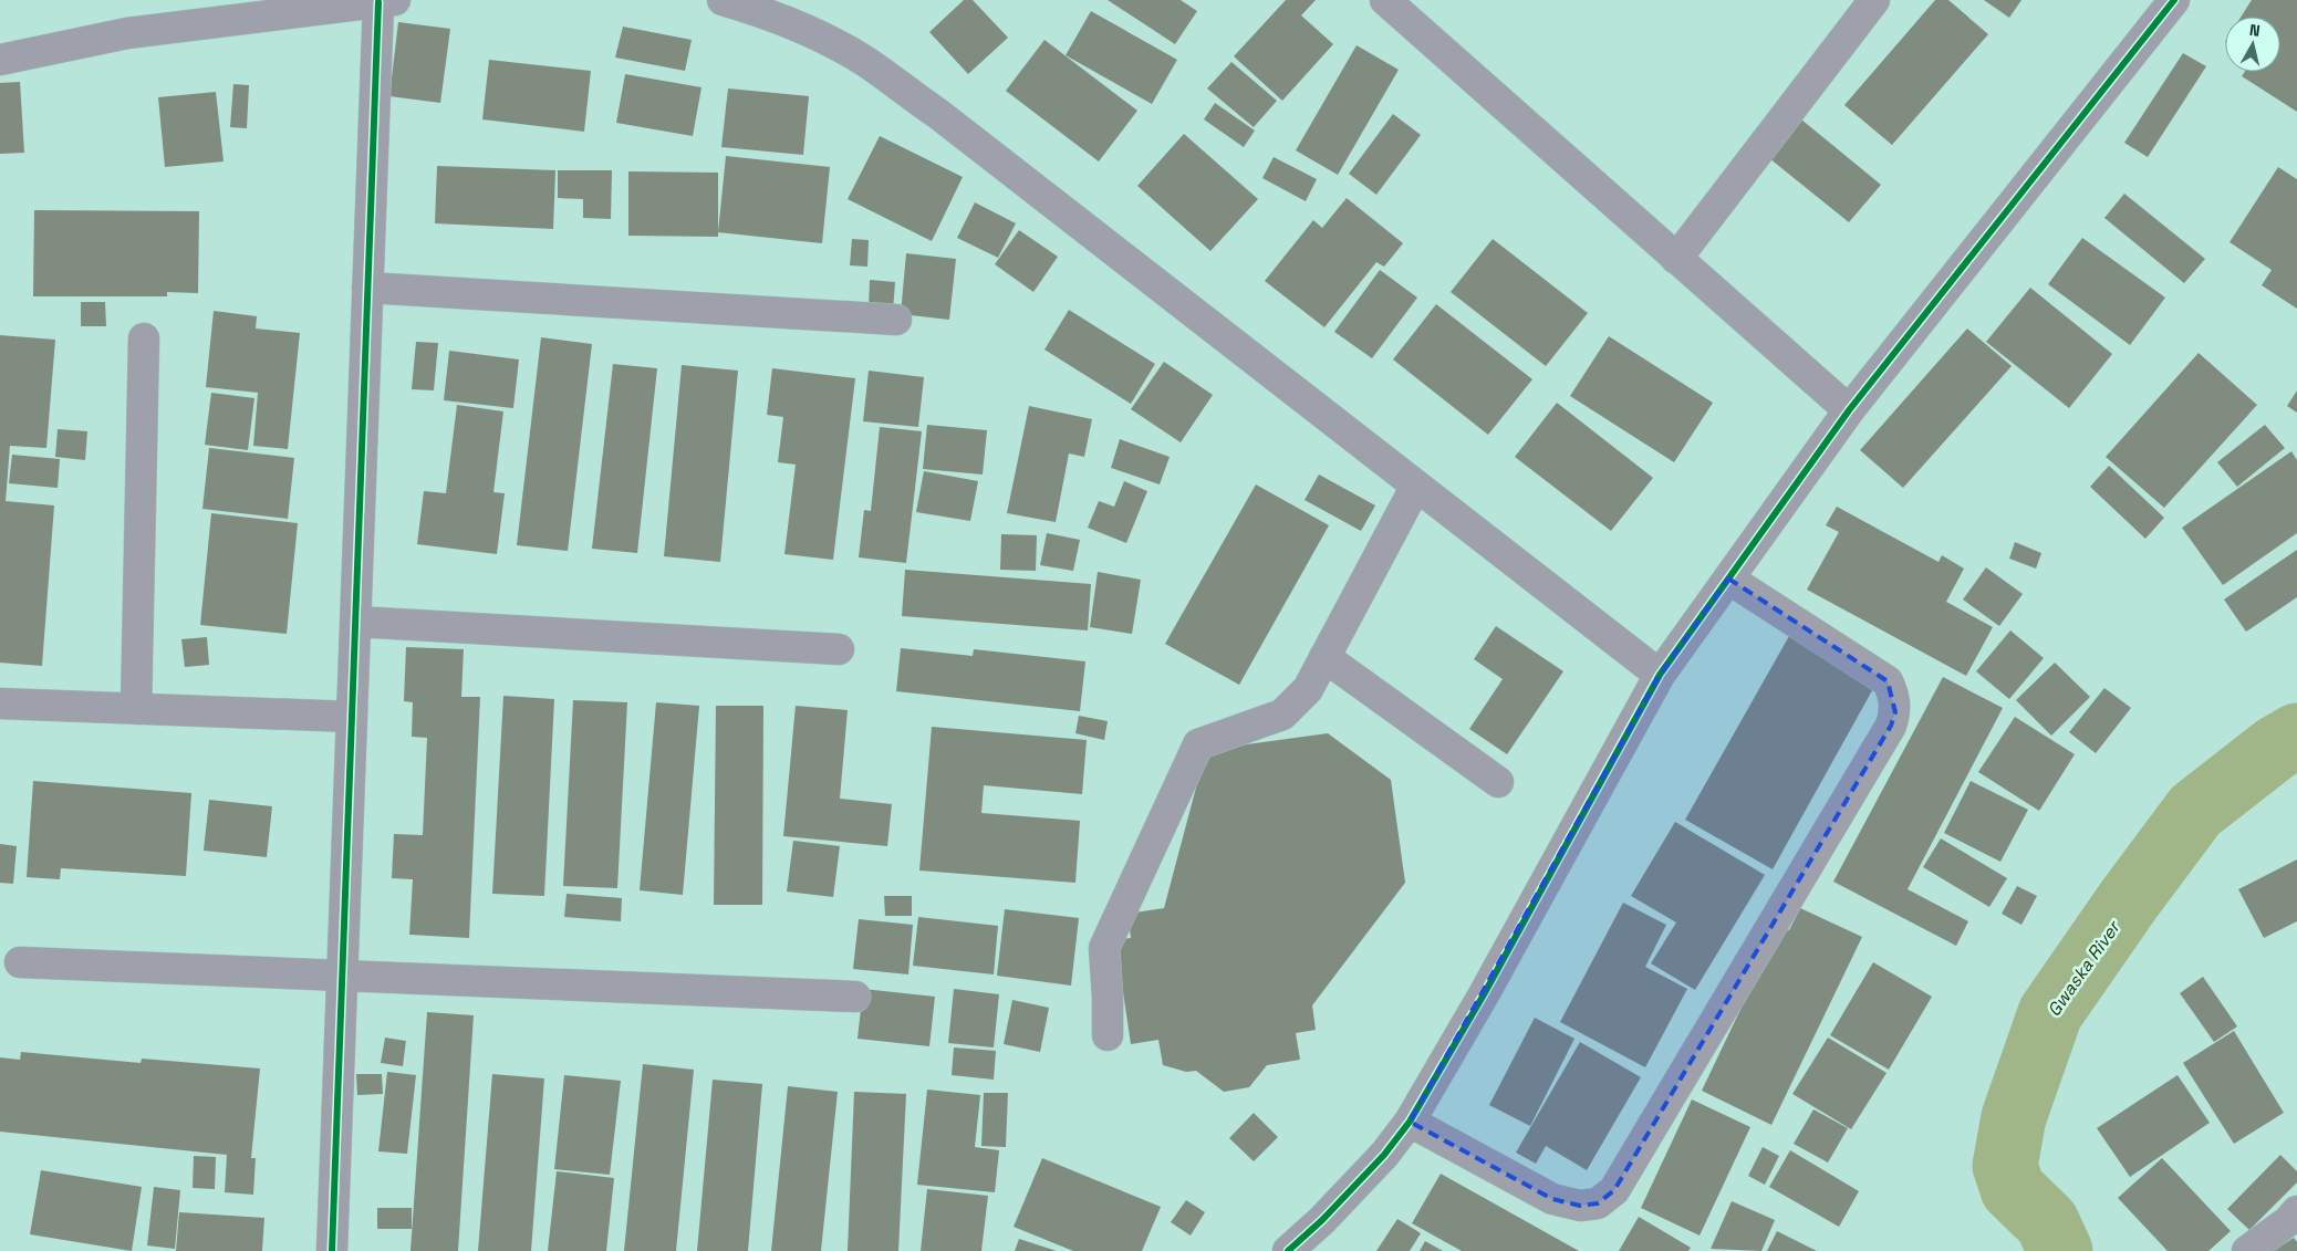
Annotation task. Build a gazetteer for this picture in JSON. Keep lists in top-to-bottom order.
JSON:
{
  "water": ["Gwaska River"],
  "north": "top"
}
